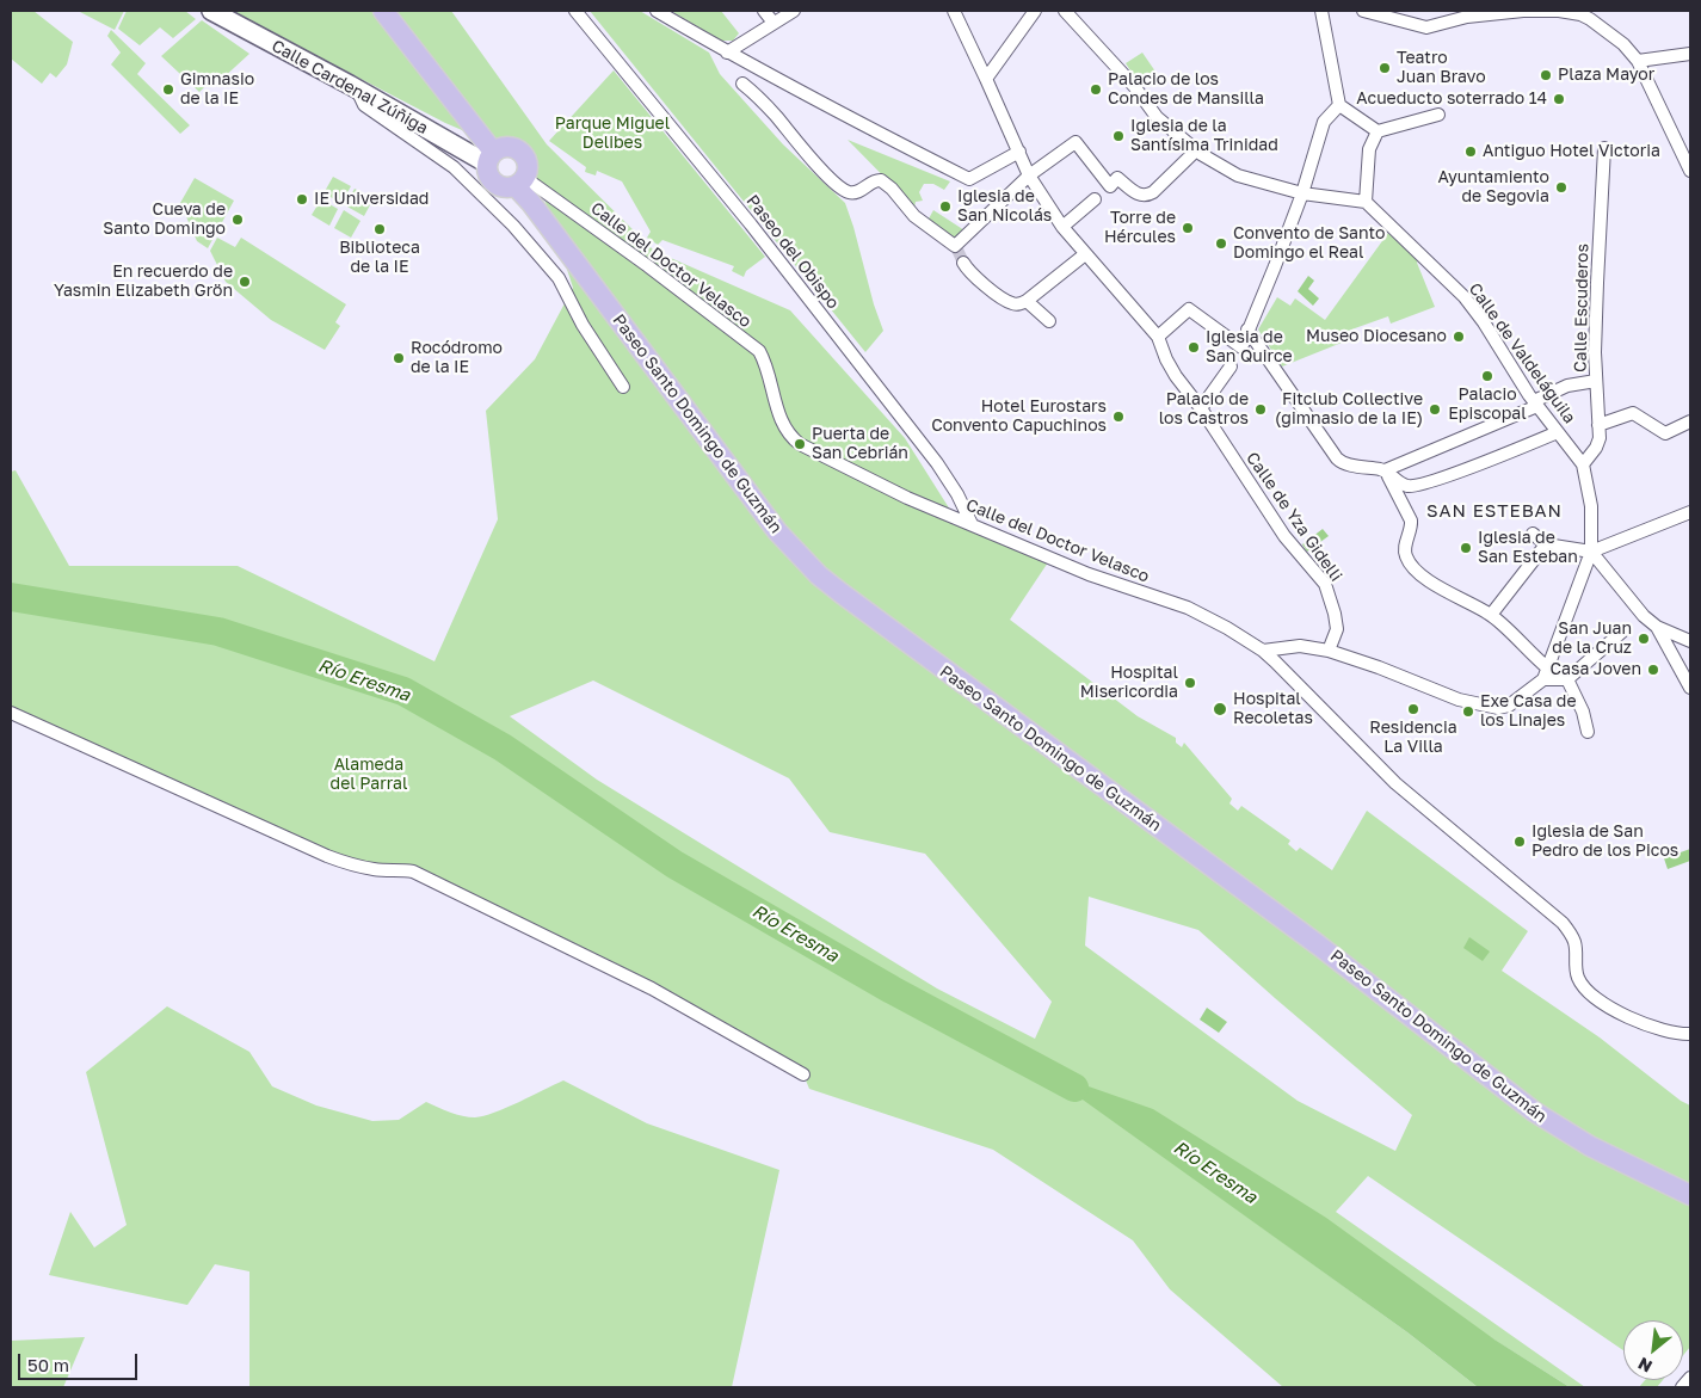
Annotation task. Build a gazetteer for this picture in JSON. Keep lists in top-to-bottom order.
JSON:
{
  "streets": {
    "main road": ["Paseo Santo Domingo de Guzmán"],
    "street": [
      "Calle Cardenal Zúñiga",
      "Paseo del Obispo",
      "Calle del Doctor Velasco",
      "Calle Escuderos",
      "Calle de Valdeláguila",
      "Calle de Yza Gidelli"
    ]
  },
  "crossings": [
    ["Calle Cardenal Zúñiga", "Calle del Doctor Velasco"],
    ["Calle Cardenal Zúñiga", "Paseo Santo Domingo de Guzmán"],
    ["Paseo del Obispo", "Calle del Doctor Velasco"],
    ["Calle del Doctor Velasco", "Paseo Santo Domingo de Guzmán"],
    ["Calle Escuderos", "Calle de Valdeláguila"]
  ],
  "districts": ["SAN ESTEBAN"],
  "water": ["Río Eresma"],
  "parks": ["Parque Miguel Delibes", "Alameda del Parral"],
  "places": [
    "Teatro Juan Bravo",
    "Plaza Mayor",
    "Gimnasio de la IE",
    "Palacio de los Condes de Mansilla",
    "Acueducto soterrado 14",
    "Iglesia de la Santísima Trinidad",
    "Antiguo Hotel Victoria",
    "Ayuntamiento de Segovia",
    "IE Universidad",
    "Iglesia de San Nicolás",
    "Cueva de Santo Domingo",
    "Torre de Hércules",
    "Biblioteca de la IE",
    "Convento de Santo Domingo el Real",
    "En recuerdo de Yasmin Elizabeth Grön",
    "Museo Diocesano",
    "Iglesia de San Quirce",
    "Rocódromo de la IE",
    "Palacio Episcopal",
    "Palacio de los Castros",
    "Fitclub Collective (gimnasio de la IE)",
    "Hotel Eurostars Convento Capuchinos",
    "Puerta de San Cebrián",
    "Iglesia de San Esteban",
    "San Juan de la Cruz",
    "Casa Joven",
    "Hospital Misericordia",
    "Hospital Recoletas",
    "Residencia La Villa",
    "Exe Casa de los Linajes",
    "Iglesia de San Pedro de los Picos"
  ],
  "scale_bar": "50 m",
  "north": "bottom left"
}
